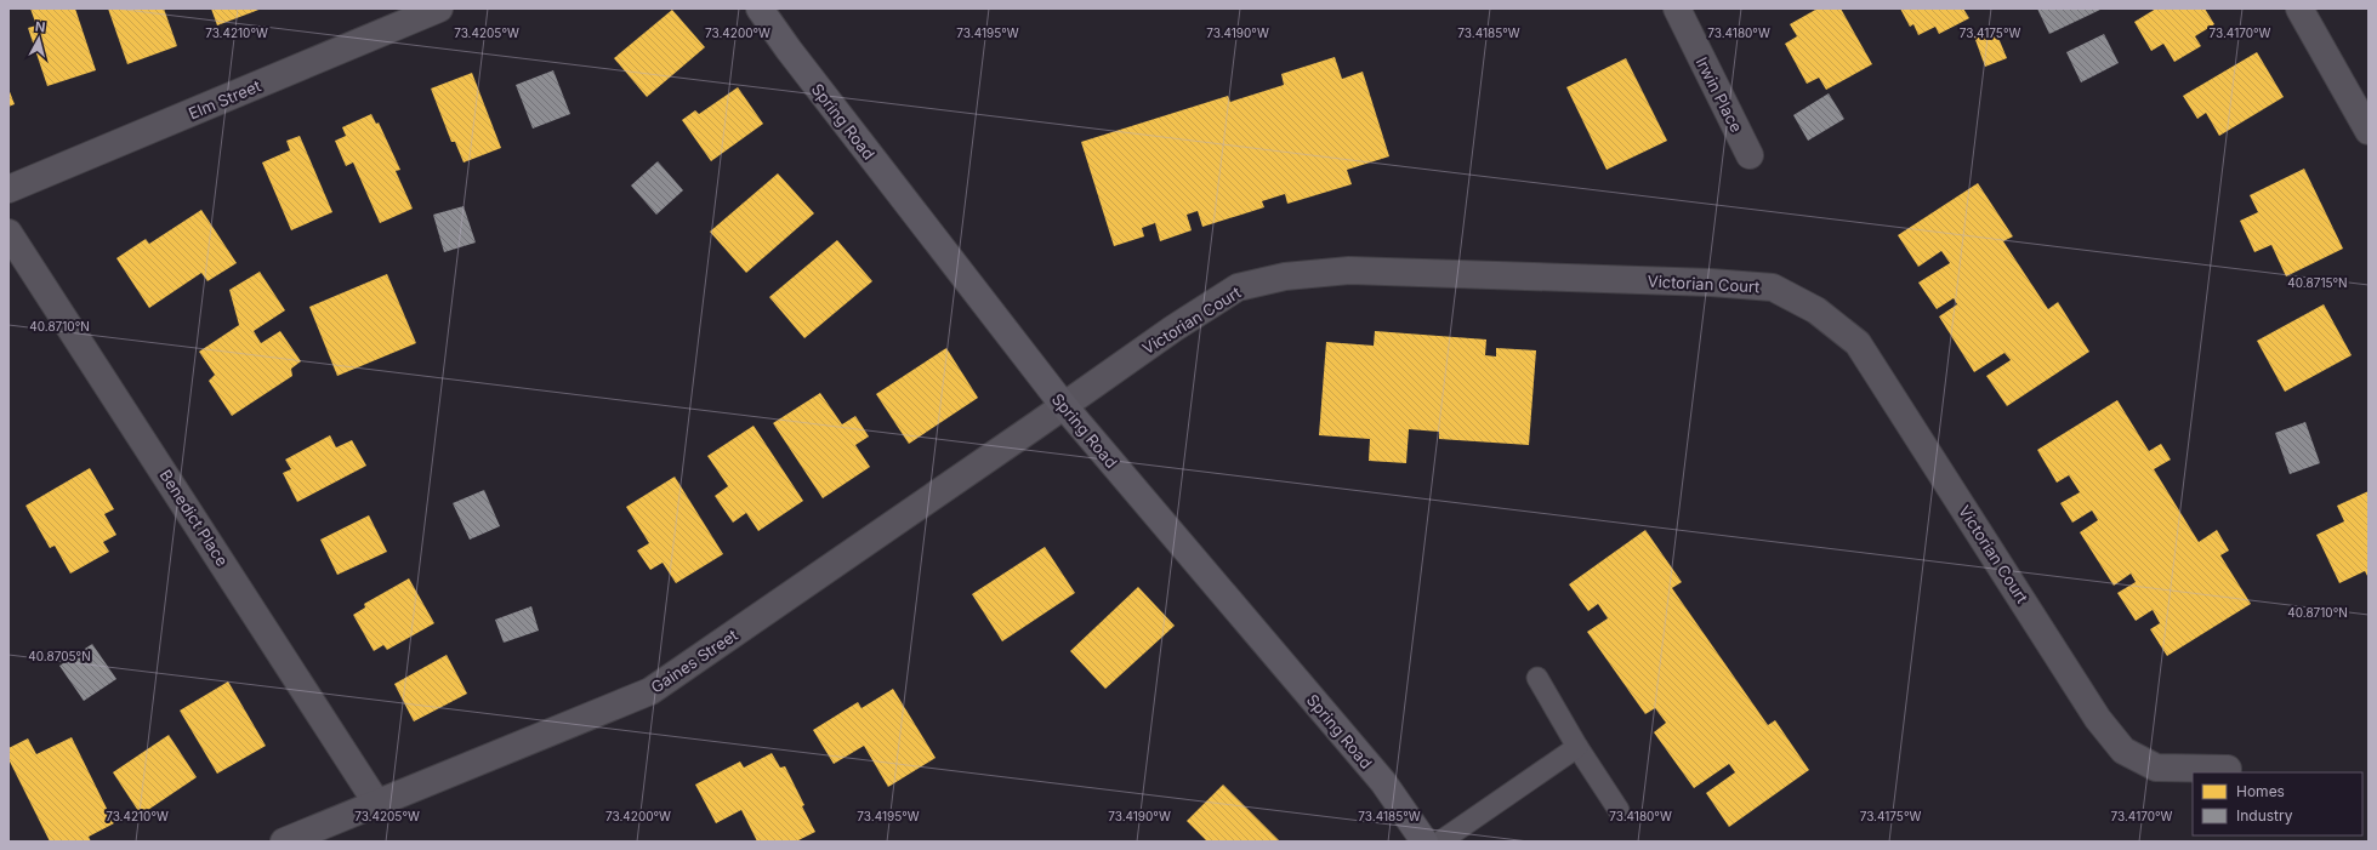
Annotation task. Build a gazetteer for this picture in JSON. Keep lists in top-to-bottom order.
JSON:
{
  "streets": {
    "main road": ["Spring Road"],
    "street": [
      "Irwin Place",
      "Elm Street",
      "Victorian Court",
      "Benedict Place",
      "Gaines Street"
    ]
  },
  "crossings": [
    ["Spring Road", "Victorian Court"],
    ["Spring Road", "Gaines Street"],
    ["Victorian Court", "Gaines Street"],
    ["Benedict Place", "Gaines Street"]
  ],
  "legend": ["Homes", "Industry"],
  "north": "top",
  "coordinates": [
    "73.4210°W",
    "73.4205°W",
    "73.4200°W",
    "73.4195°W",
    "73.4190°W",
    "73.4185°W",
    "73.4180°W",
    "73.4175°W",
    "73.4170°W",
    "40.8715°N",
    "40.8710°N",
    "40.8705°N"
  ]
}
